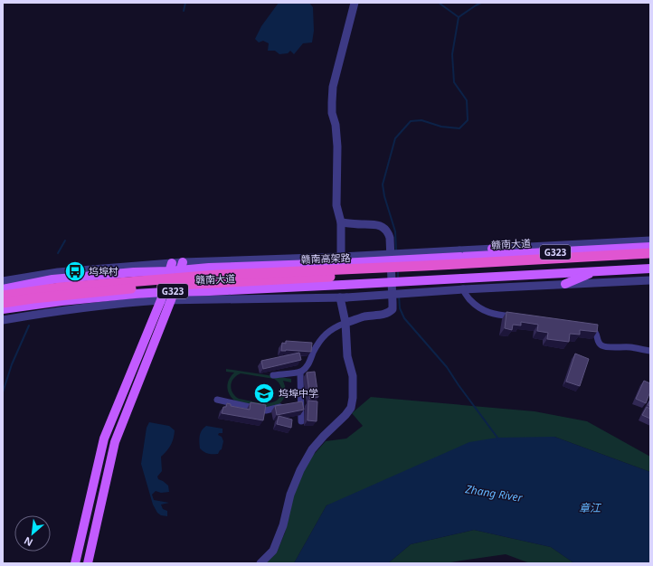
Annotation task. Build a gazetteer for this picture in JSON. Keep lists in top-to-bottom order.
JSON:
{
  "streets": {
    "highway": ["赣南高架路"],
    "main road": ["赣南大道", "G323"]
  },
  "crossings": [
    ["赣南大道", "G323"]
  ],
  "water": ["Zhang River", "章江"],
  "places": {
    "bus stop": ["坞埠村"],
    "school or university": ["坞埠中学"]
  },
  "north": "bottom left"
}
